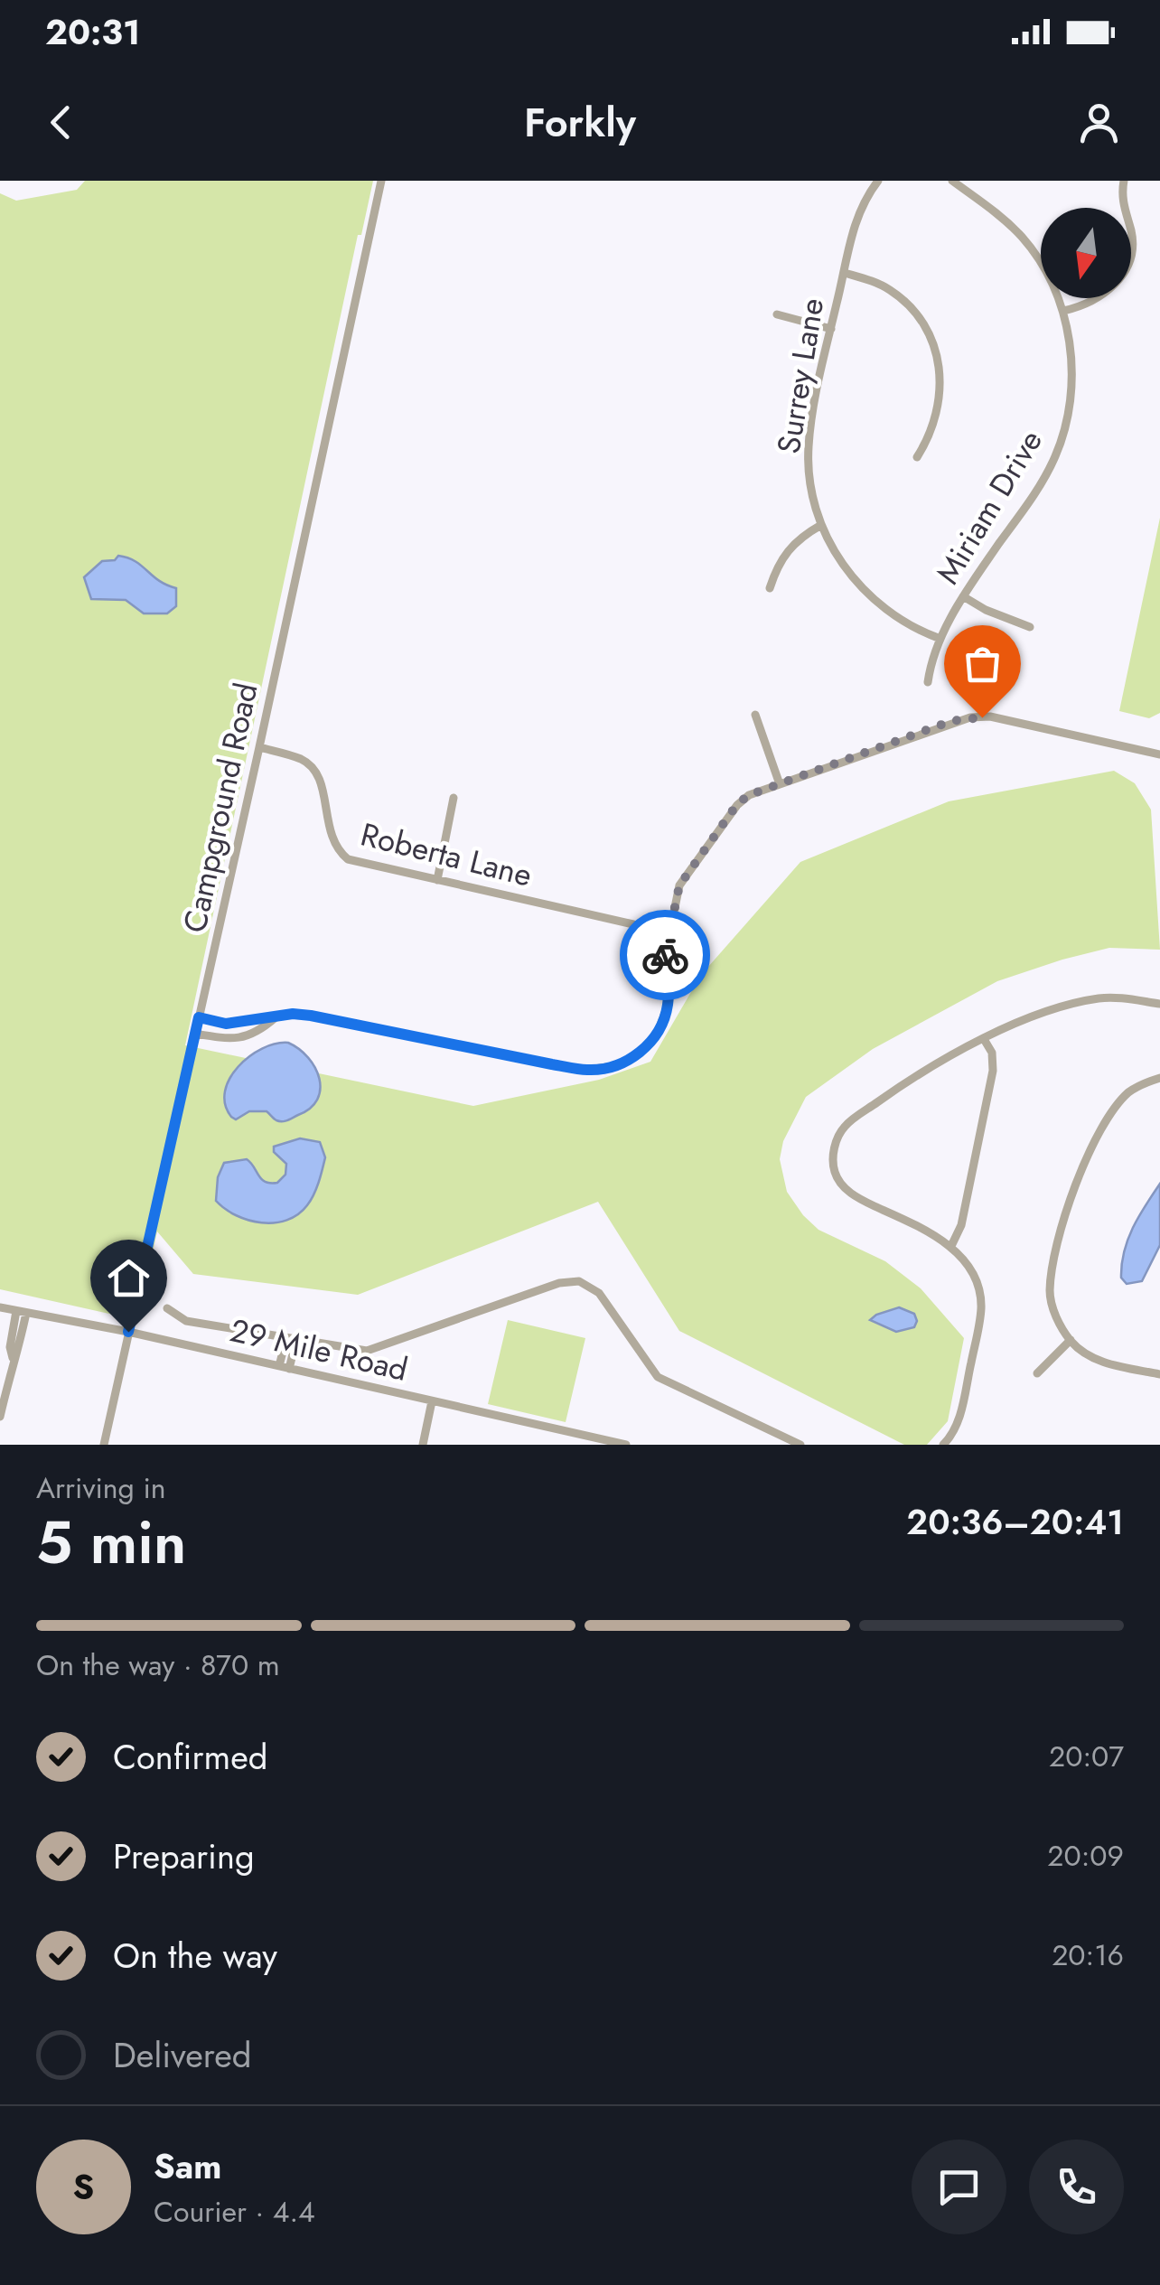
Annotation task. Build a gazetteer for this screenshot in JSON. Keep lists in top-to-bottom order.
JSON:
{
  "streets": {
    "street": [
      "Surrey Lane",
      "Miriam Drive",
      "Campground Road",
      "Roberta Lane",
      "29 Mile Road"
    ]
  },
  "crossings": [
    ["Surrey Lane", "Miriam Drive"],
    ["Campground Road", "Roberta Lane"],
    ["Campground Road", "29 Mile Road"]
  ],
  "north": "bottom",
  "page": {
    "status": "20:31",
    "header": "Forkly",
    "heading": ["5 min", "Arriving in", "20:36–20:41"],
    "panel": ["Sam", "Courier · 4.4"],
    "bar": "On the way · 870 m",
    "list": [
      ["Confirmed", "20:07"],
      ["Preparing", "20:09"],
      ["On the way", "20:16"],
      "Delivered"
    ],
    "round": "S"
  }
}
